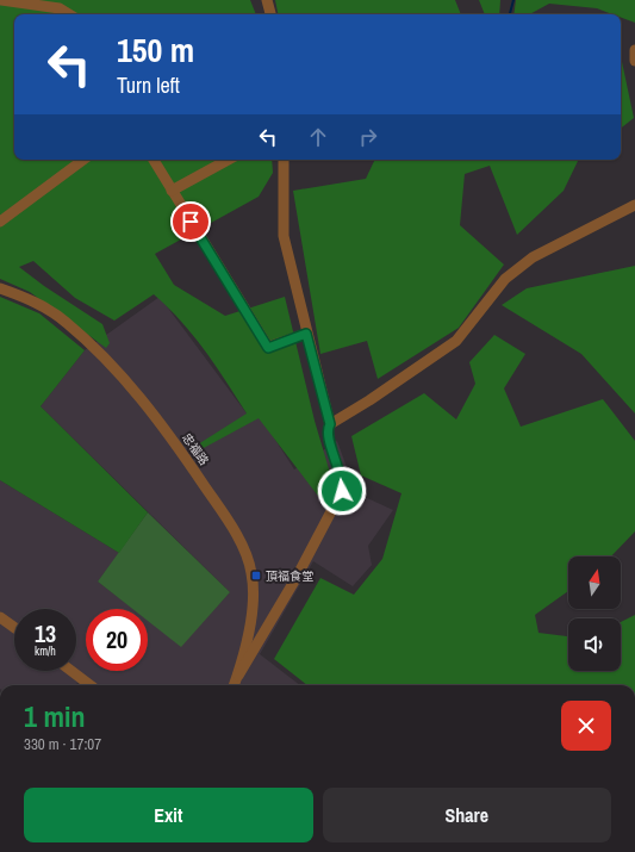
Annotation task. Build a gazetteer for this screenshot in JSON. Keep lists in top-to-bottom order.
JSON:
{
  "streets": {
    "street": ["忠福路"]
  },
  "places": {
    "transit": ["頂福食堂"]
  },
  "north": "top",
  "page": {
    "turn": ["150 m", "Turn left"],
    "speed": "13 km/h",
    "limit": "20",
    "heading": ["1 min", "330 m · 17:07"],
    "buttons": ["Exit", "Share"]
  }
}
